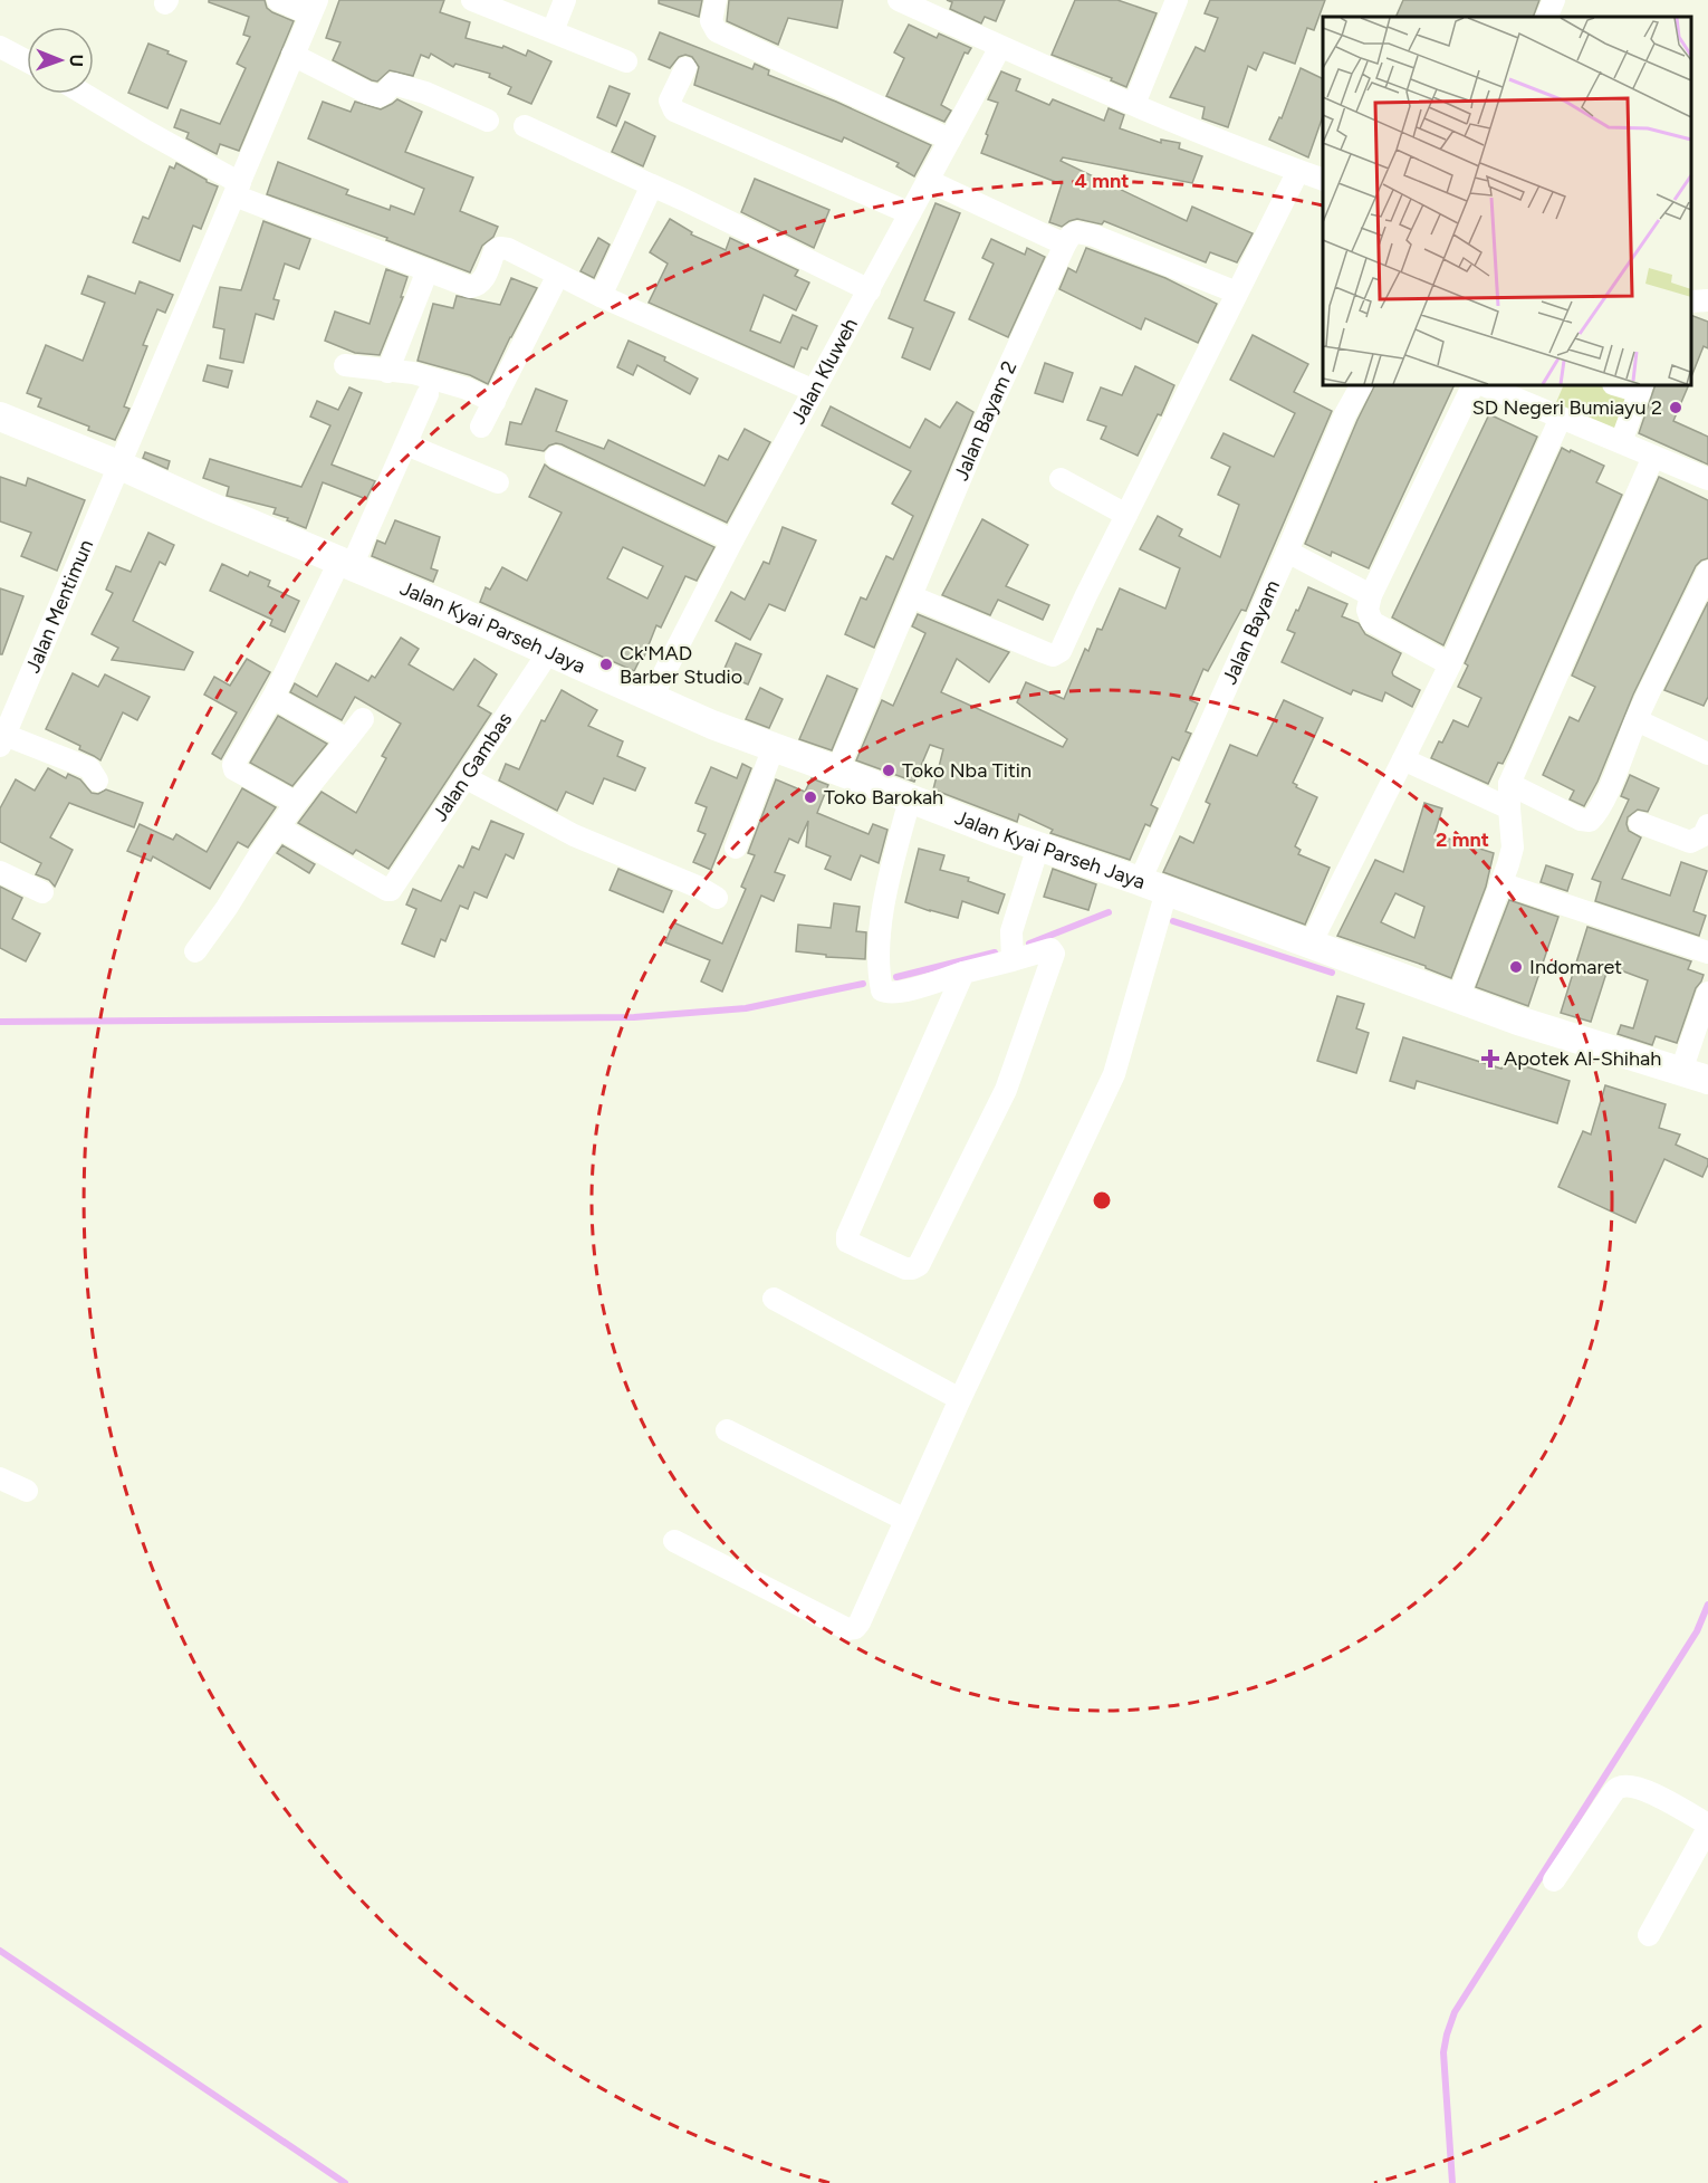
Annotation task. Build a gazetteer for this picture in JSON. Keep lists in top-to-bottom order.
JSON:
{
  "streets": {
    "main road": ["Jalan Kyai Parseh Jaya"],
    "street": [
      "Jalan Kluweh",
      "Jalan Bayam 2",
      "Jalan Mentimun",
      "Jalan Bayam",
      "Jalan Gambas"
    ]
  },
  "crossings": [
    ["Jalan Kluweh", "Jalan Kyai Parseh Jaya"],
    ["Jalan Bayam 2", "Jalan Kyai Parseh Jaya"],
    ["Jalan Mentimun", "Jalan Kyai Parseh Jaya"],
    ["Jalan Kyai Parseh Jaya", "Jalan Bayam"],
    ["Jalan Kyai Parseh Jaya", "Jalan Gambas"]
  ],
  "places": {
    "other": [
      "SD Negeri Bumiayu 2",
      "Ck'MAD Barber Studio",
      "Toko Nba Titin",
      "Toko Barokah",
      "Indomaret"
    ],
    "health": ["Apotek Al-Shihah"]
  },
  "north": "right",
  "rings": ["4 mnt", "2 mnt"]
}
